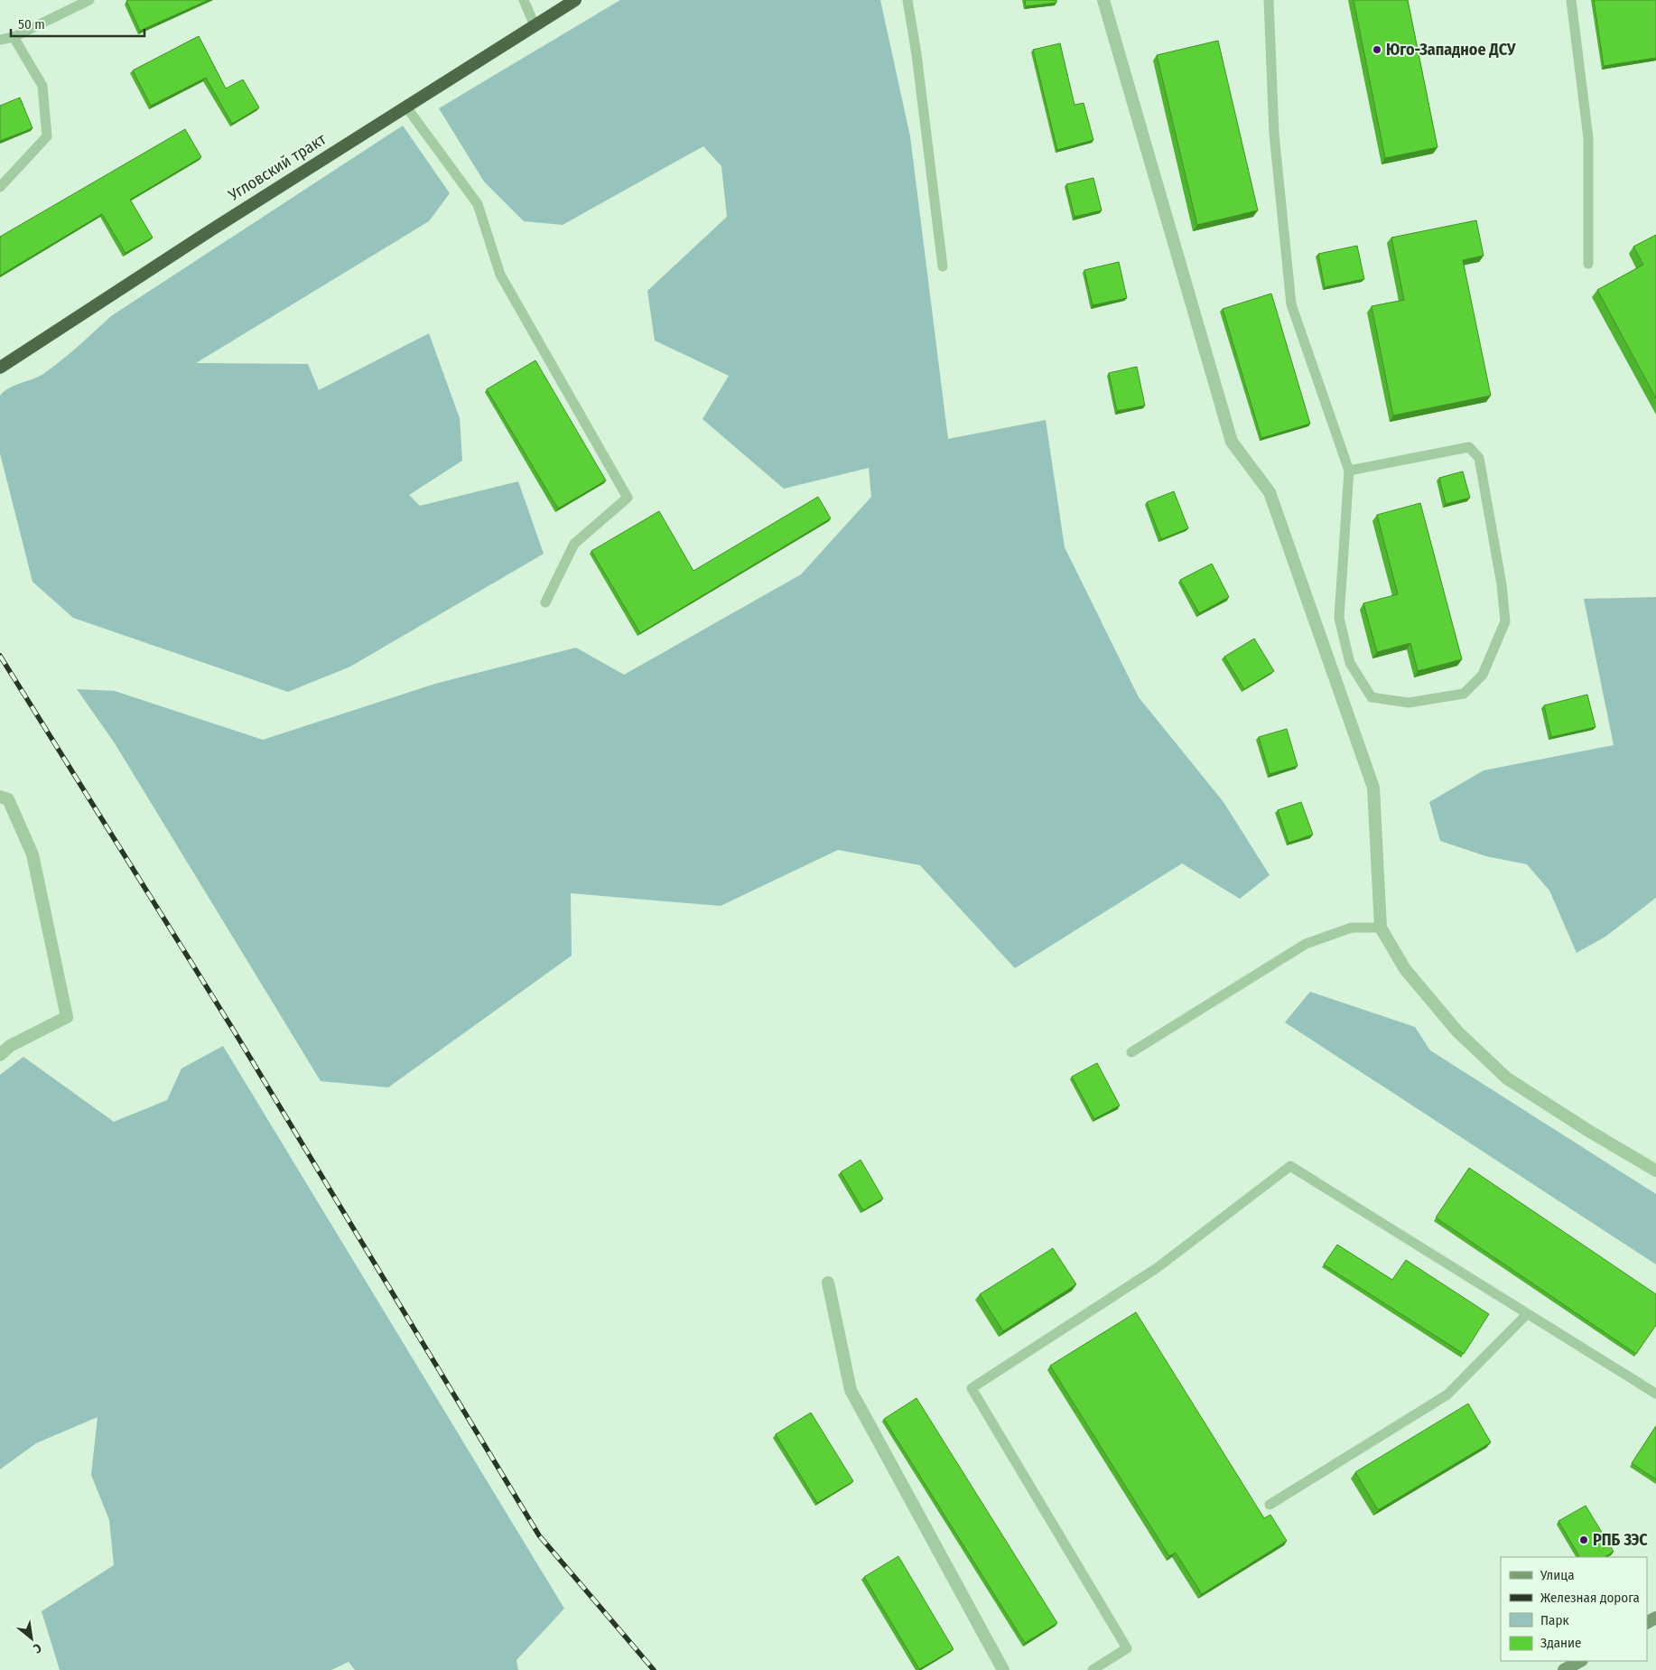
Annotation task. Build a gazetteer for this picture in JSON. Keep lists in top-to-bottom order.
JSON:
{
  "streets": {
    "highway": ["Угловский тракт"]
  },
  "places": ["Юго-Западное ДСУ", "РПБ ЗЭС"],
  "legend": [
    "Улица",
    "Железная дорога",
    "Парк",
    "Здание"
  ],
  "scale_bar": "50 m",
  "north": "bottom right"
}
